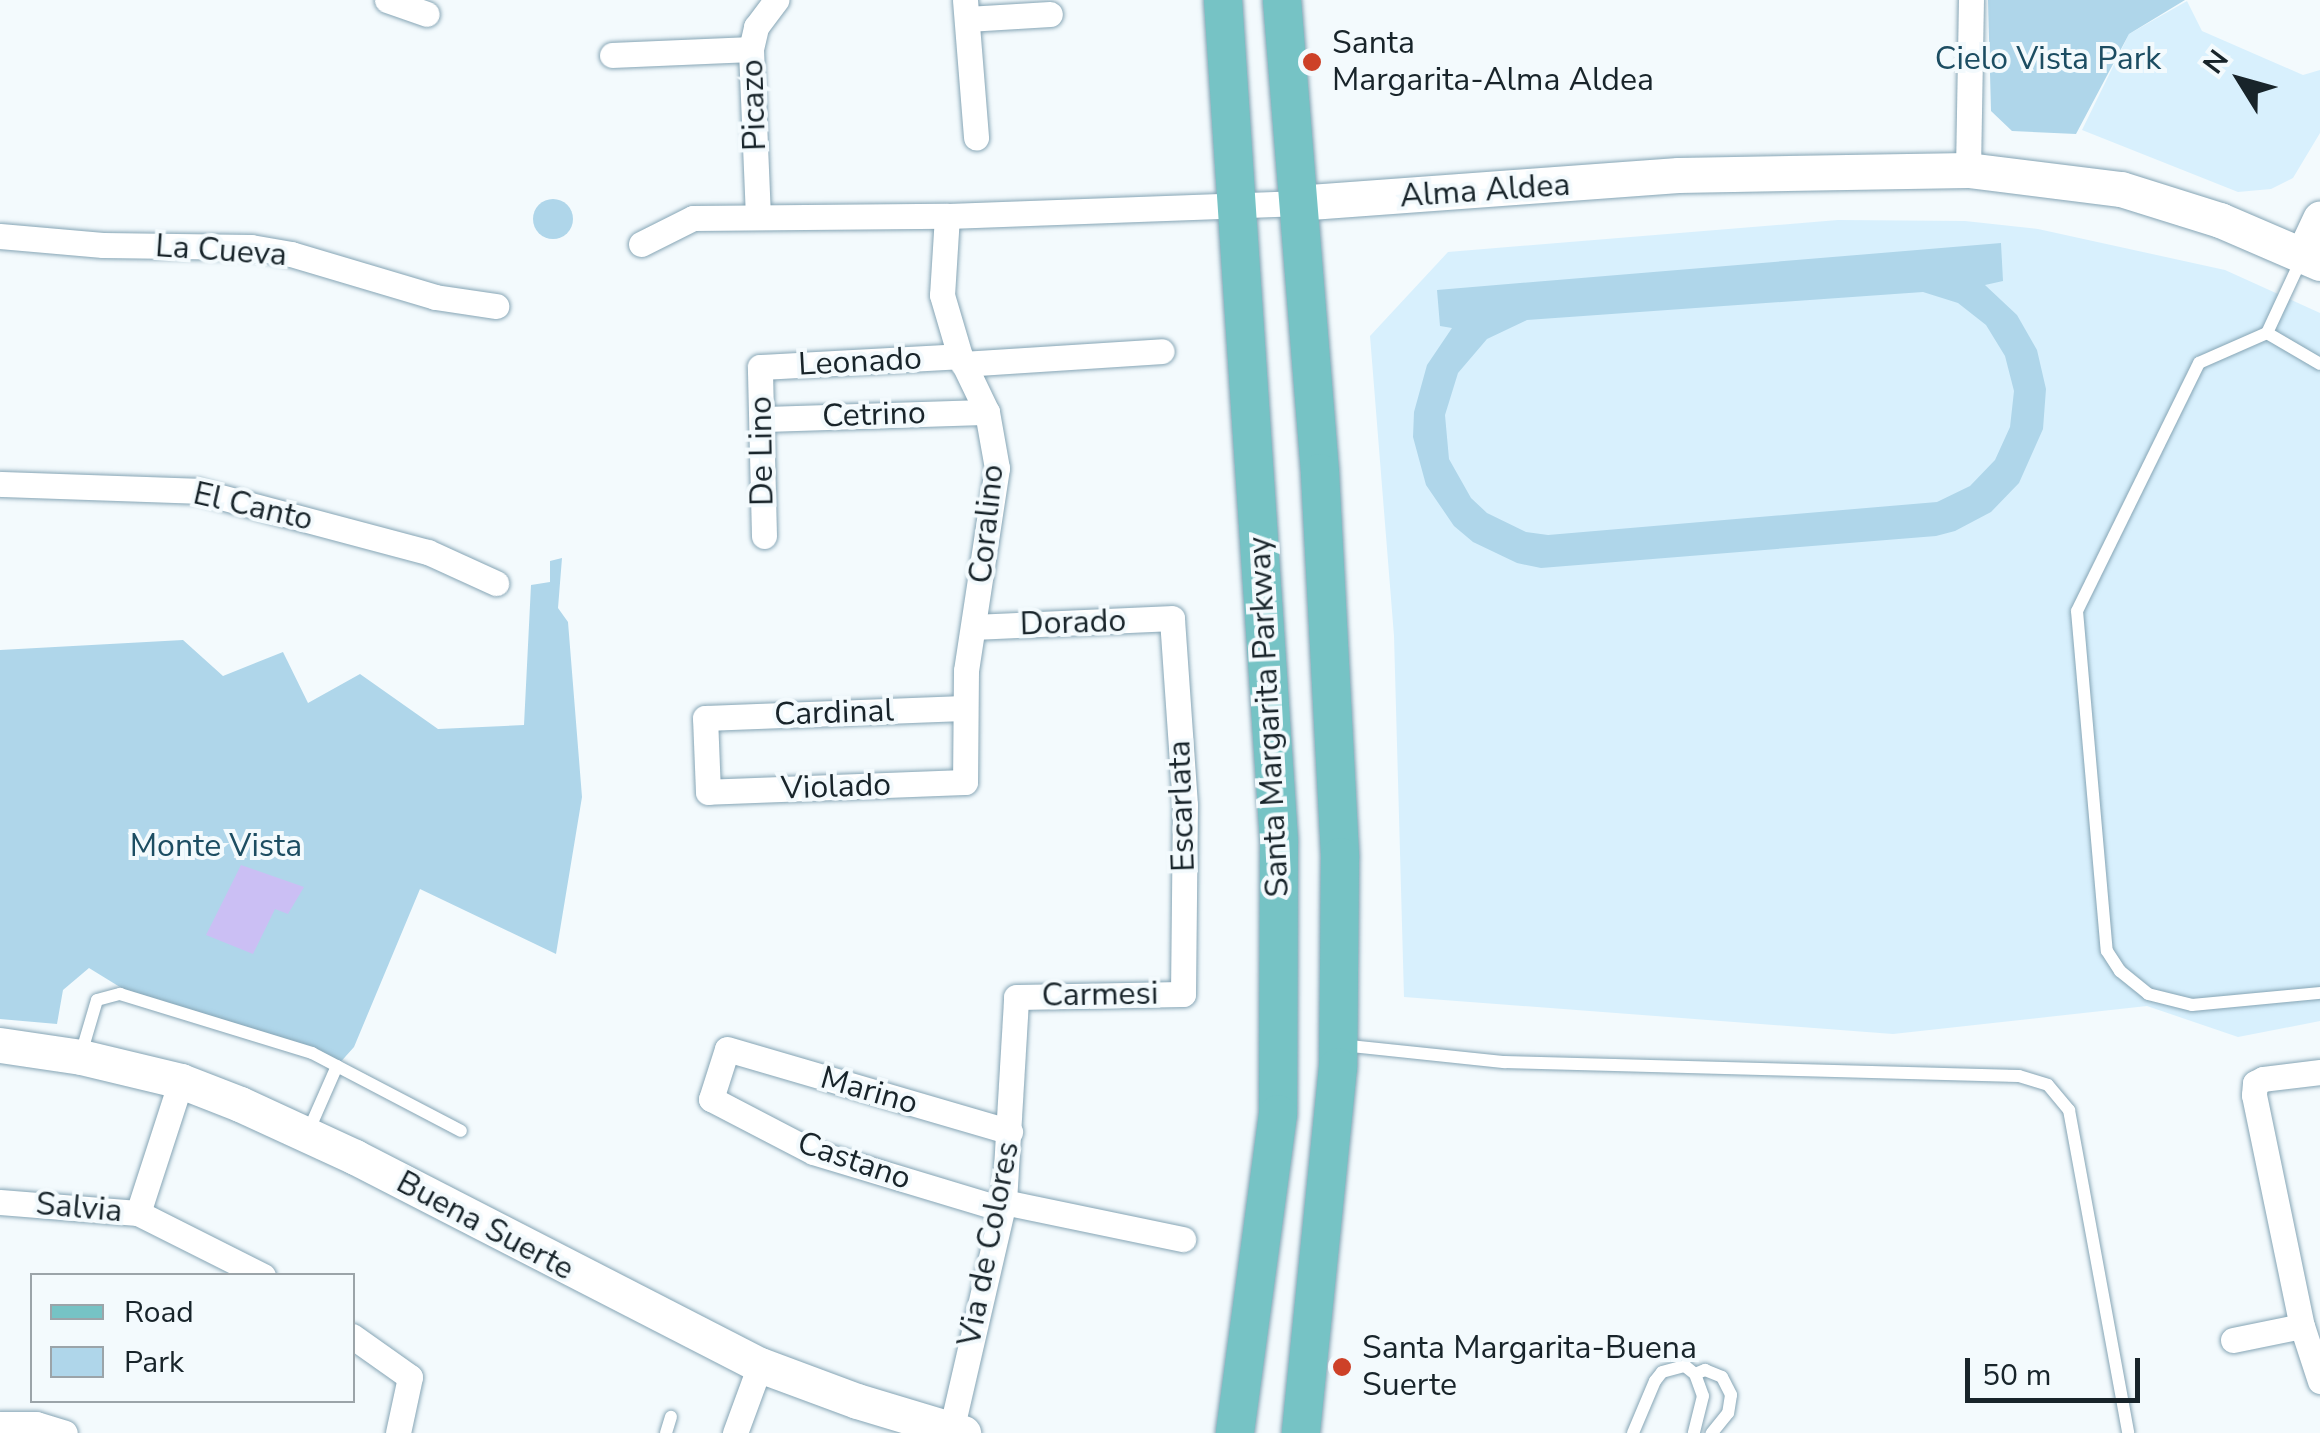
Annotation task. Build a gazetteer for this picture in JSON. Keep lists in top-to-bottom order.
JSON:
{
  "streets": {
    "main road": ["Santa Margarita Parkway"],
    "street": [
      "Picazo",
      "Alma Aldea",
      "La Cueva",
      "Leonado",
      "Cetrino",
      "De Lino",
      "El Canto",
      "Coralino",
      "Dorado",
      "Cardinal",
      "Violado",
      "Escarlata",
      "Carmesi",
      "Marino",
      "Castano",
      "Salvia",
      "Buena Suerte",
      "Via de Colores"
    ]
  },
  "crossings": [
    ["Picazo", "Alma Aldea"],
    ["Alma Aldea", "Coralino"],
    ["Alma Aldea", "Santa Margarita Parkway"],
    ["Leonado", "De Lino"],
    ["Leonado", "Coralino"],
    ["Cetrino", "De Lino"],
    ["Cetrino", "Coralino"],
    ["Coralino", "Dorado"],
    ["Coralino", "Cardinal"],
    ["Coralino", "Violado"],
    ["Dorado", "Escarlata"],
    ["Cardinal", "Violado"],
    ["Escarlata", "Carmesi"],
    ["Carmesi", "Via de Colores"],
    ["Marino", "Castano"],
    ["Marino", "Via de Colores"],
    ["Castano", "Via de Colores"],
    ["Buena Suerte", "Via de Colores"]
  ],
  "parks": ["Cielo Vista Park", "Monte Vista"],
  "places": ["Santa Margarita-Alma Aldea", "Santa Margarita-Buena Suerte"],
  "legend": ["Road", "Park"],
  "scale_bar": "50 m",
  "north": "top left"
}
